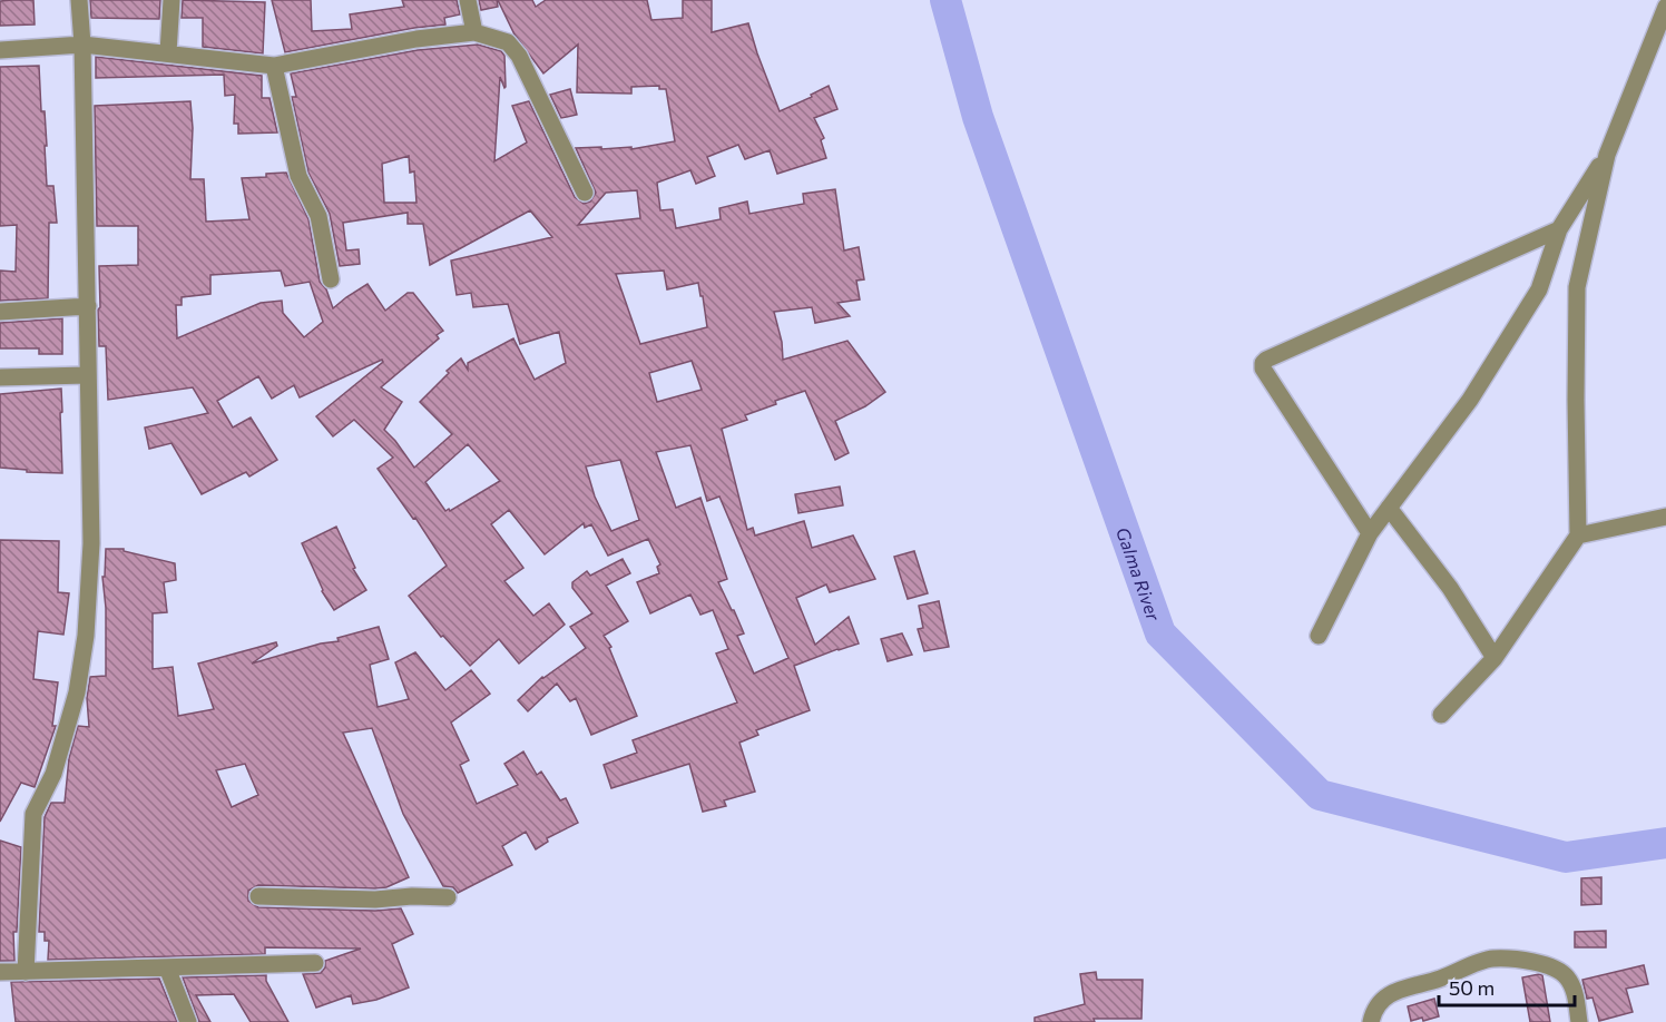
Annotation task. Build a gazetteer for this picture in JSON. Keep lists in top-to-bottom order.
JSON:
{
  "water": ["Galma River"],
  "scale_bar": "50 m"
}
